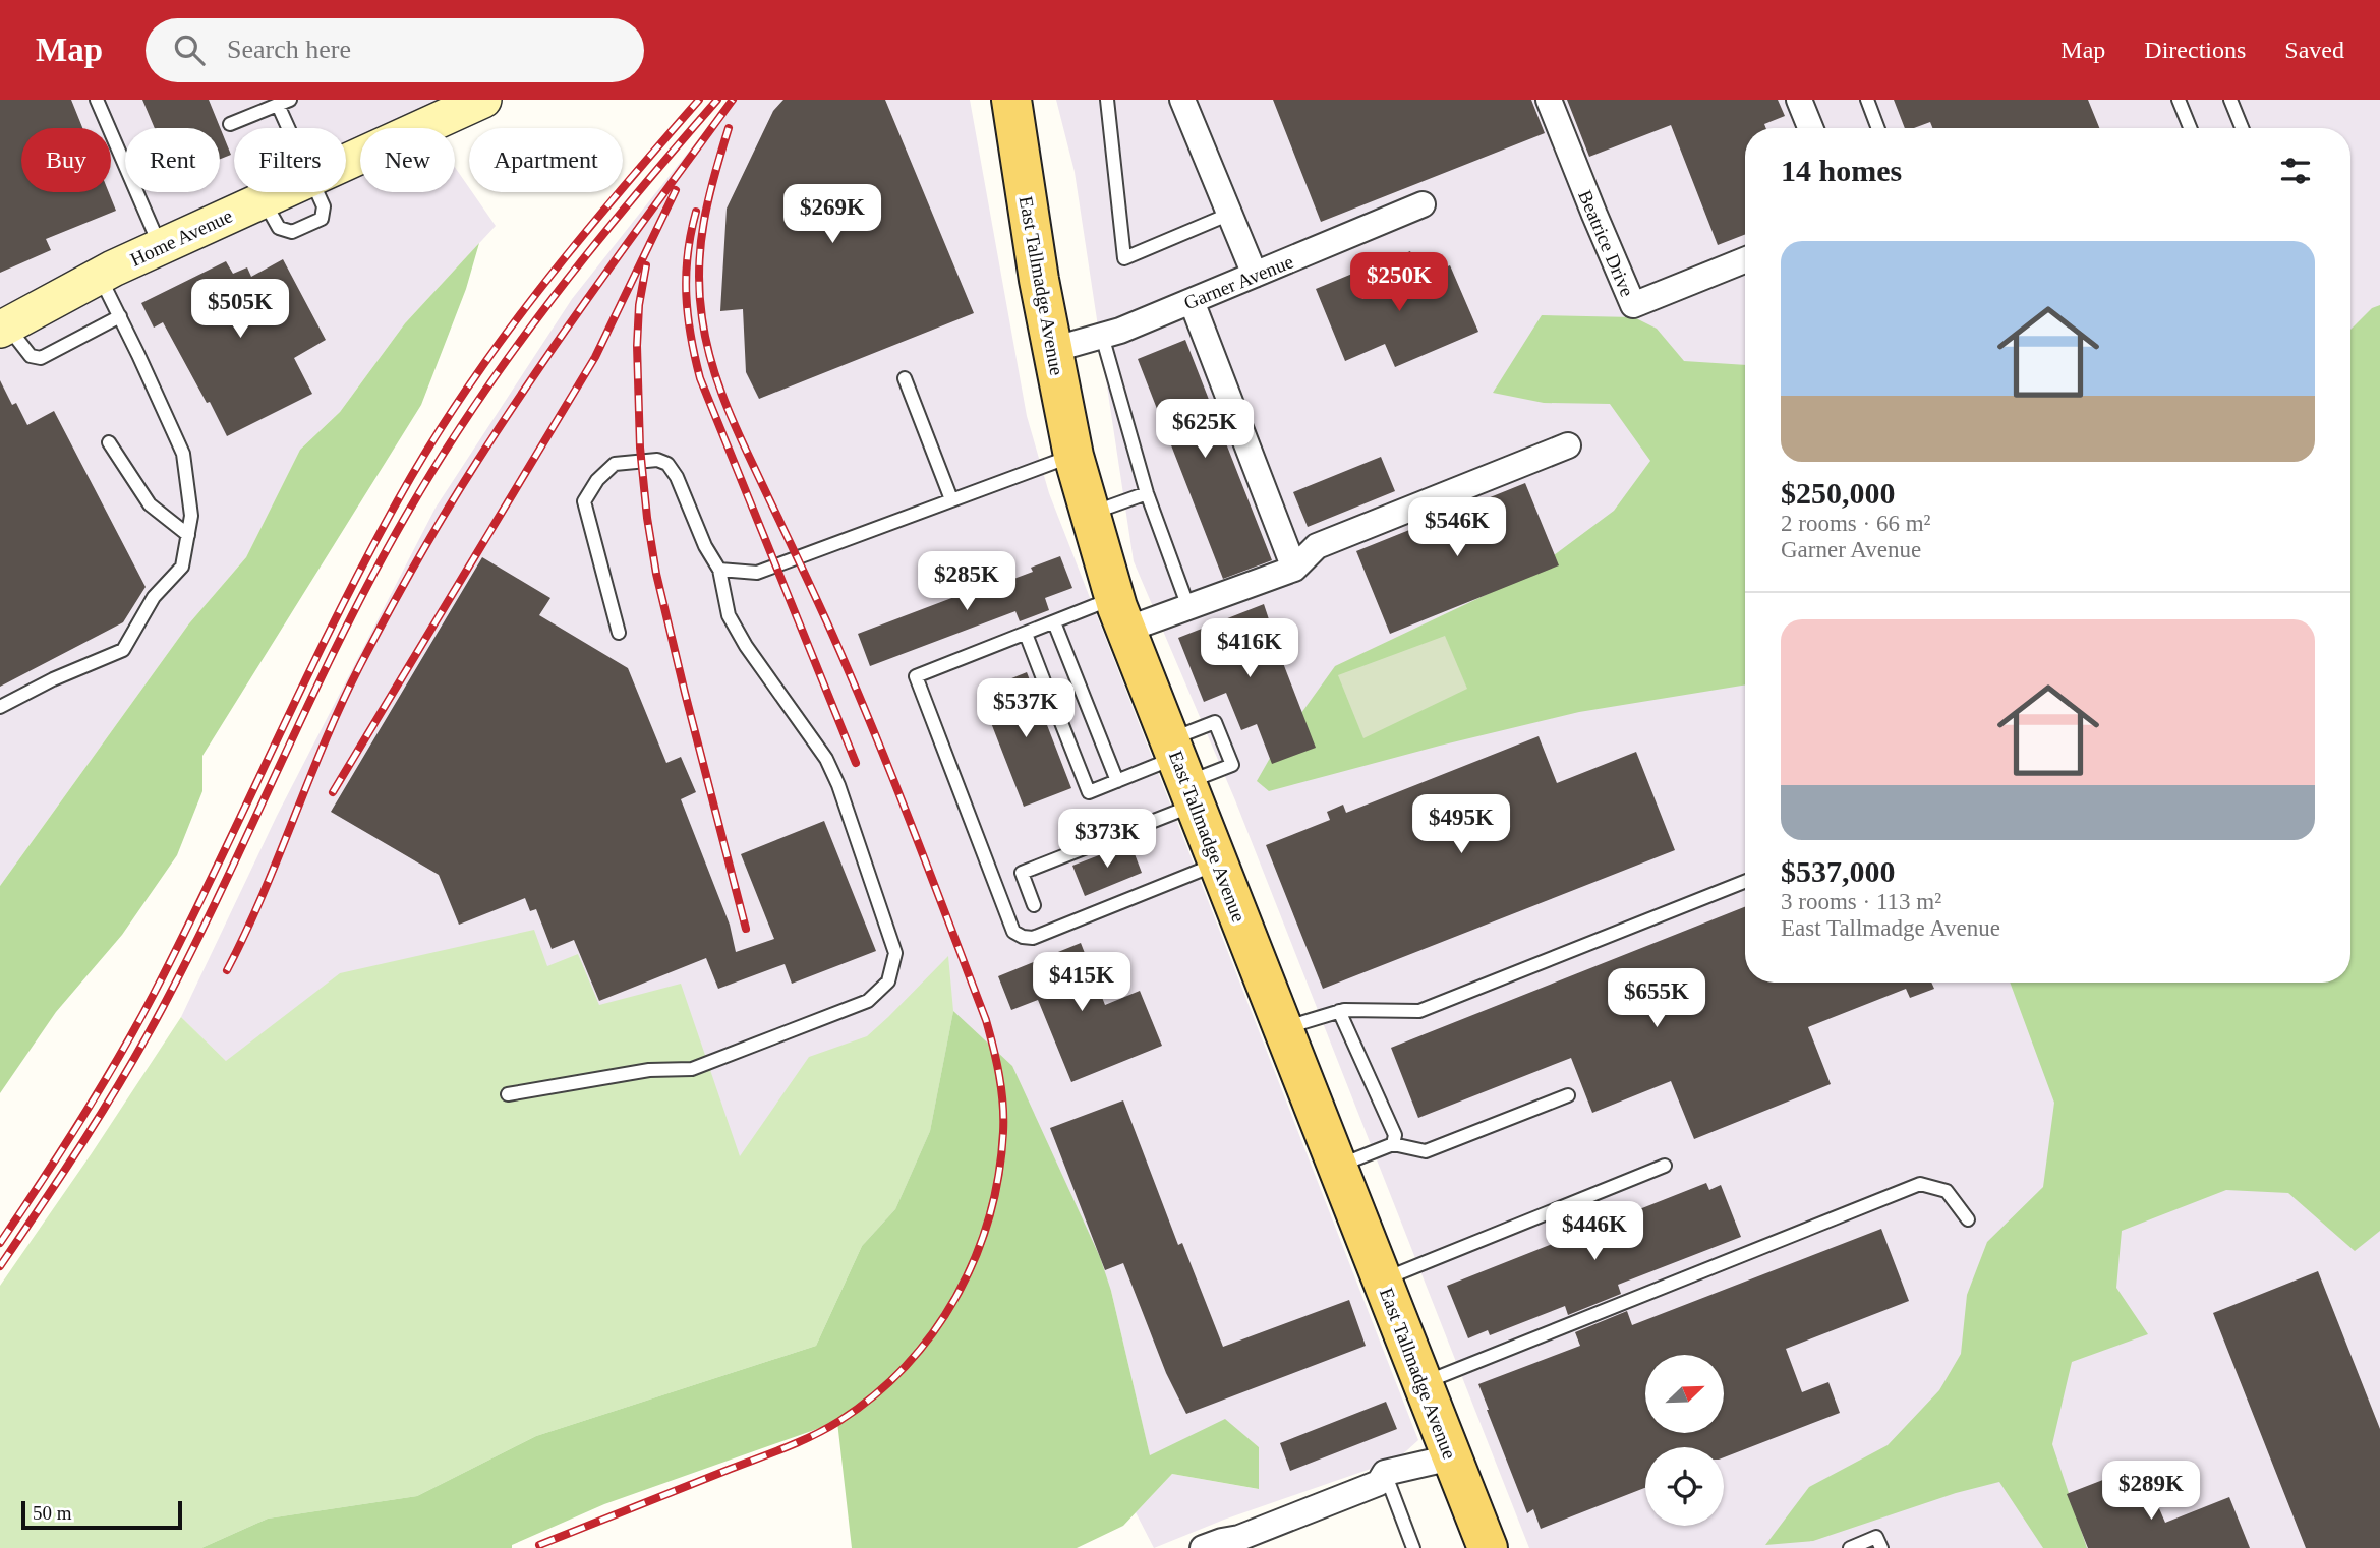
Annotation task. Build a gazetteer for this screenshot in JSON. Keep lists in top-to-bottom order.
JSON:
{
  "streets": {
    "main road": ["East Tallmadge Avenue"],
    "street": ["Home Avenue", "Beatrice Drive", "Garner Avenue"]
  },
  "crossings": [
    ["Garner Avenue", "East Tallmadge Avenue"]
  ],
  "scale_bar": "50 m",
  "north": "top right",
  "page": {
    "header": "Map",
    "search": "Search here",
    "nav": ["Map", "Directions", "Saved"],
    "chip": [
      "Buy",
      "Rent",
      "Filters",
      "New",
      "Apartment"
    ],
    "heading": "14 homes",
    "price": [
      "$269K",
      "$250K",
      "$505K",
      "$625K",
      "$546K",
      "$285K",
      "$416K",
      "$537K",
      "$495K",
      "$373K",
      "$415K",
      "$655K",
      "$446K",
      "$289K"
    ],
    "list": [
      {
        "name": "$250,000",
        "note": "2 rooms · 66 m² · Garner Avenue"
      },
      {
        "name": "$537,000",
        "note": "3 rooms · 113 m² · East Tallmadge Avenue"
      }
    ],
    "scale": "50 m"
  }
}
